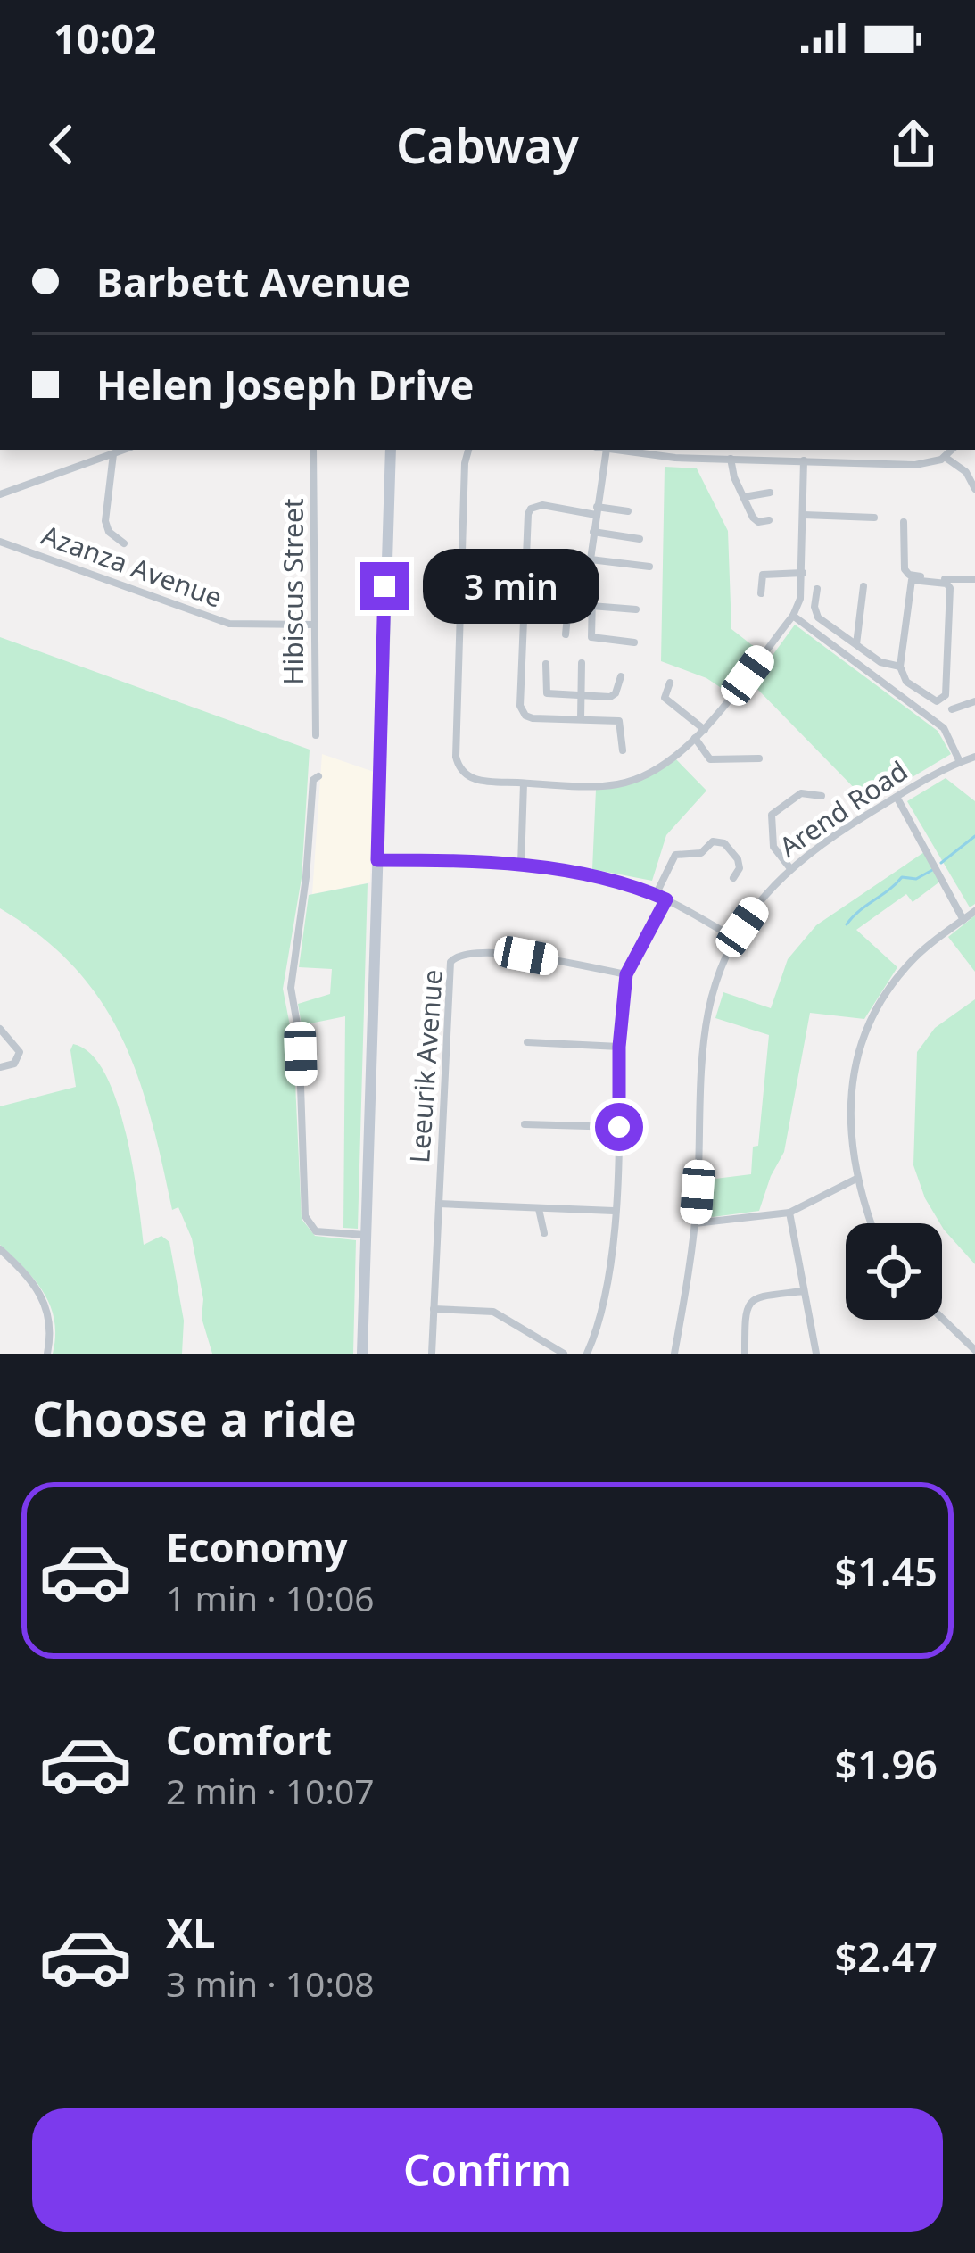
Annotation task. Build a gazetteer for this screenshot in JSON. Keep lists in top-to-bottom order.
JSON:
{
  "streets": {
    "street": [
      "Azanza Avenue",
      "Hibiscus Street",
      "Arend Road",
      "Leeurik Avenue"
    ]
  },
  "crossings": [
    ["Azanza Avenue", "Hibiscus Street"]
  ],
  "page": {
    "status": "10:02",
    "header": "Cabway",
    "banner": ["Barbett Avenue", "Helen Joseph Drive"],
    "bubble": "3 min",
    "heading": "Choose a ride",
    "list": [
      {
        "name": "Economy",
        "note": "1 min · 10:06",
        "value": "$1.45"
      },
      {
        "name": "Comfort",
        "note": "2 min · 10:07",
        "value": "$1.96"
      },
      {
        "name": "XL",
        "note": "3 min · 10:08",
        "value": "$2.47"
      }
    ],
    "buttons": "Confirm"
  }
}
